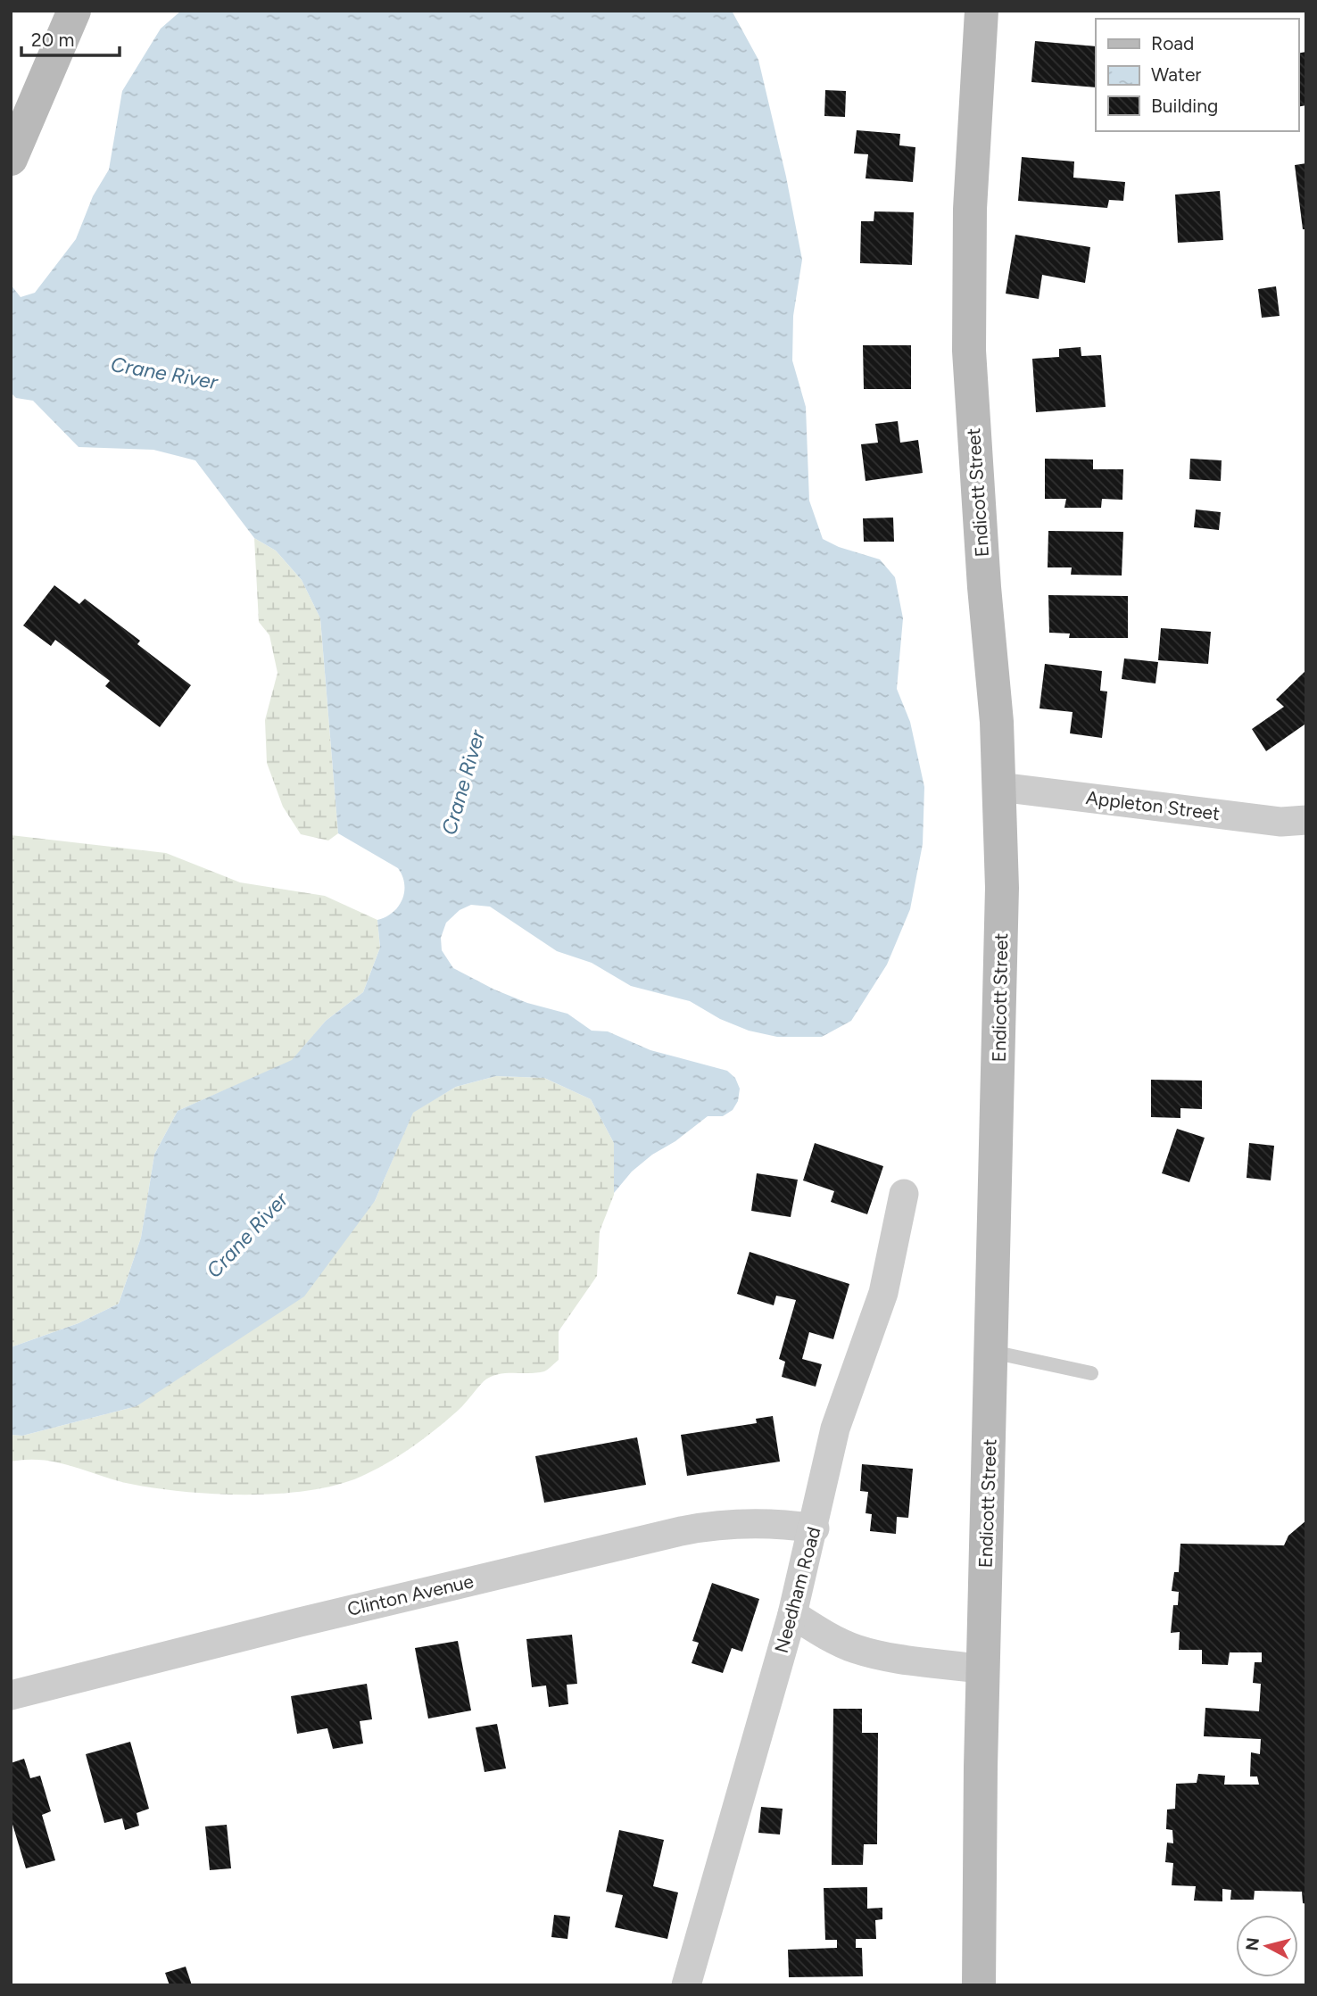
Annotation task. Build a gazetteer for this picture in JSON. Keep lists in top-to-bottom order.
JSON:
{
  "streets": {
    "main road": ["Endicott Street"],
    "street": ["Appleton Street", "Needham Road", "Clinton Avenue"]
  },
  "crossings": [
    ["Endicott Street", "Appleton Street"],
    ["Needham Road", "Clinton Avenue"]
  ],
  "water": ["Crane River"],
  "legend": ["Road", "Water", "Building"],
  "scale_bar": "20 m",
  "north": "left"
}
